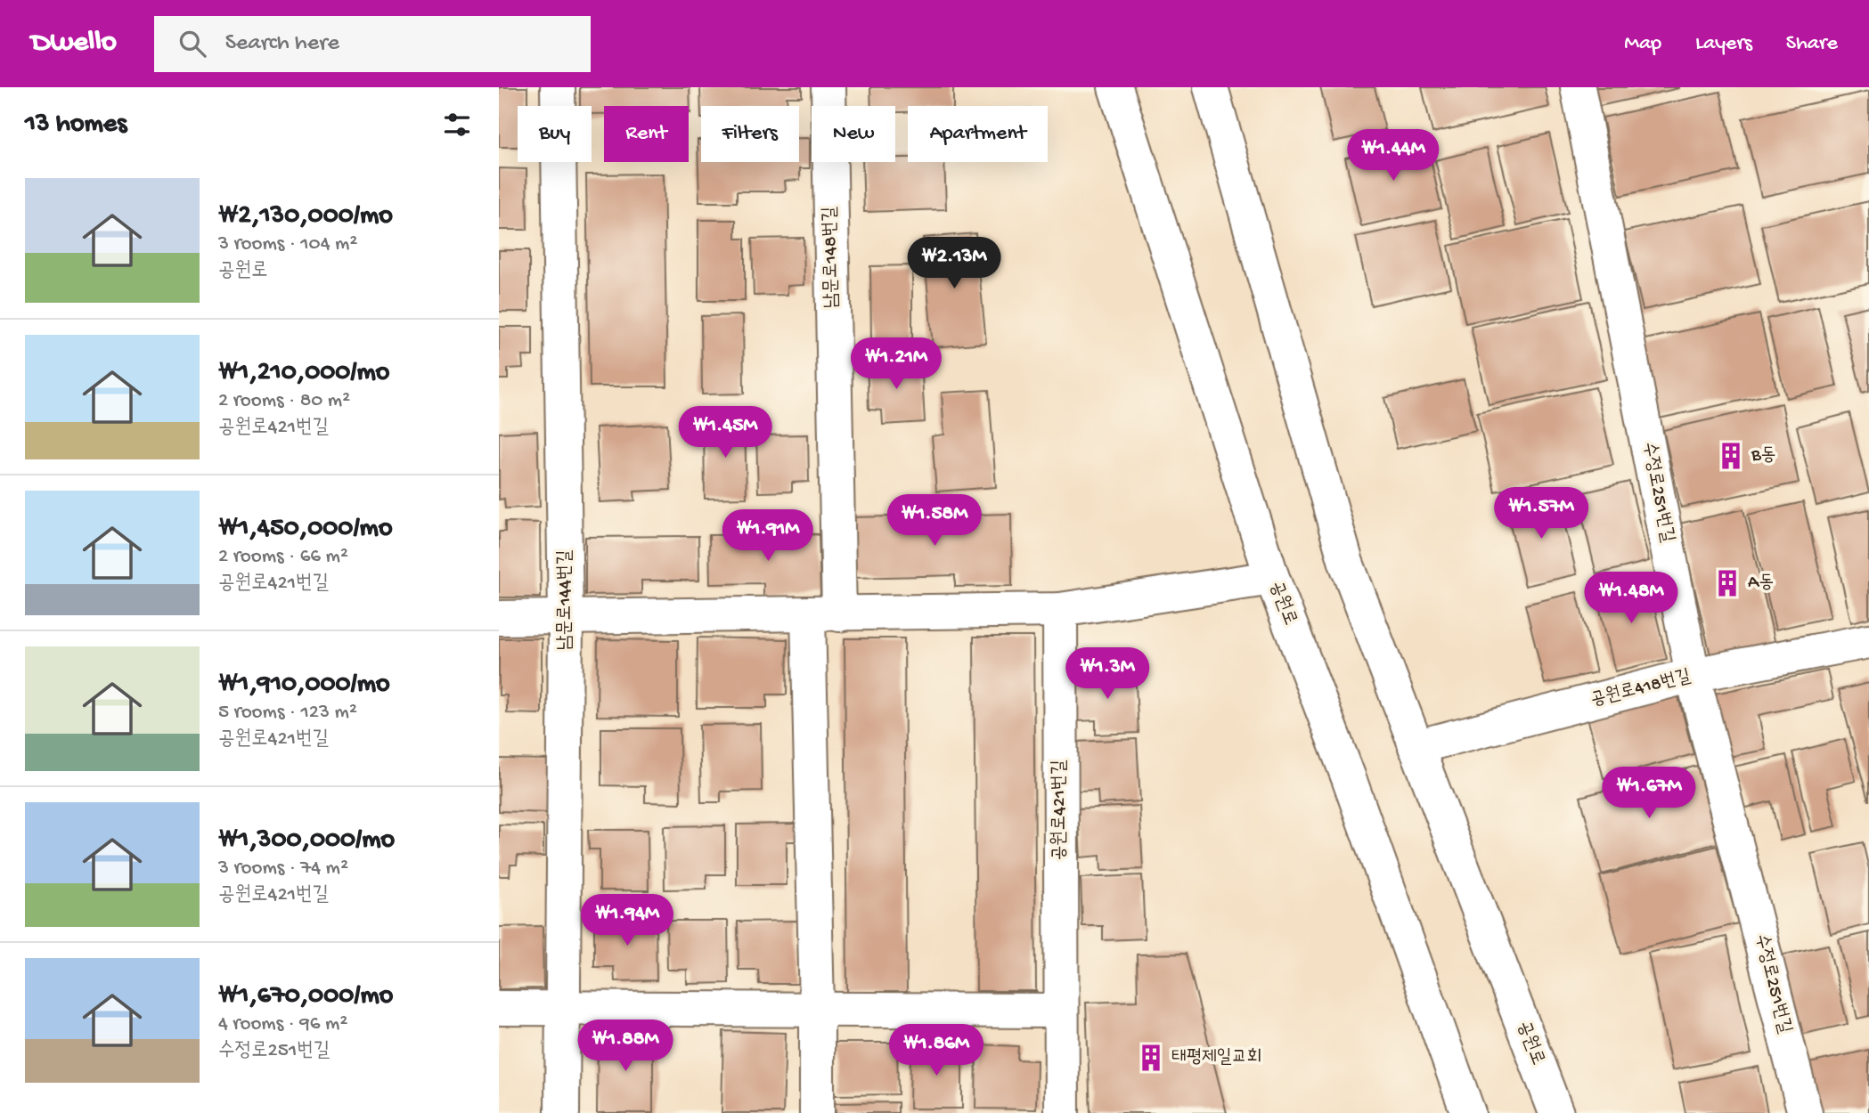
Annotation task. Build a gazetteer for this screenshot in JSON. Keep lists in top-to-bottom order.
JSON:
{
  "streets": {
    "street": [
      "남문로148번길",
      "수정로251번길",
      "남문로144번길",
      "공원로",
      "공원로418번길",
      "공원로421번길"
    ]
  },
  "crossings": [
    ["수정로251번길", "공원로418번길"],
    ["공원로", "공원로418번길"]
  ],
  "places": {
    "building": ["B동", "A동", "태평제일교회"]
  },
  "page": {
    "header": "Dwello",
    "search": "Search here",
    "nav": ["Map", "Layers", "Share"],
    "heading": "13 homes",
    "chip": [
      "Buy",
      "Rent",
      "Filters",
      "New",
      "Apartment"
    ],
    "price": [
      "₩1.44M",
      "₩2.13M",
      "₩1.21M",
      "₩1.45M",
      "₩1.57M",
      "₩1.58M",
      "₩1.91M",
      "₩1.48M",
      "₩1.3M",
      "₩1.67M",
      "₩1.94M",
      "₩1.88M",
      "₩1.86M"
    ],
    "list": [
      {
        "name": "₩2,130,000/mo",
        "note": "3 rooms · 104 m² · 공원로"
      },
      {
        "name": "₩1,210,000/mo",
        "note": "2 rooms · 80 m² · 공원로421번길"
      },
      {
        "name": "₩1,450,000/mo",
        "note": "2 rooms · 66 m² · 공원로421번길"
      },
      {
        "name": "₩1,910,000/mo",
        "note": "5 rooms · 123 m² · 공원로421번길"
      },
      {
        "name": "₩1,300,000/mo",
        "note": "3 rooms · 74 m² · 공원로421번길"
      },
      {
        "name": "₩1,670,000/mo",
        "note": "4 rooms · 96 m² · 수정로251번길"
      }
    ]
  }
}
